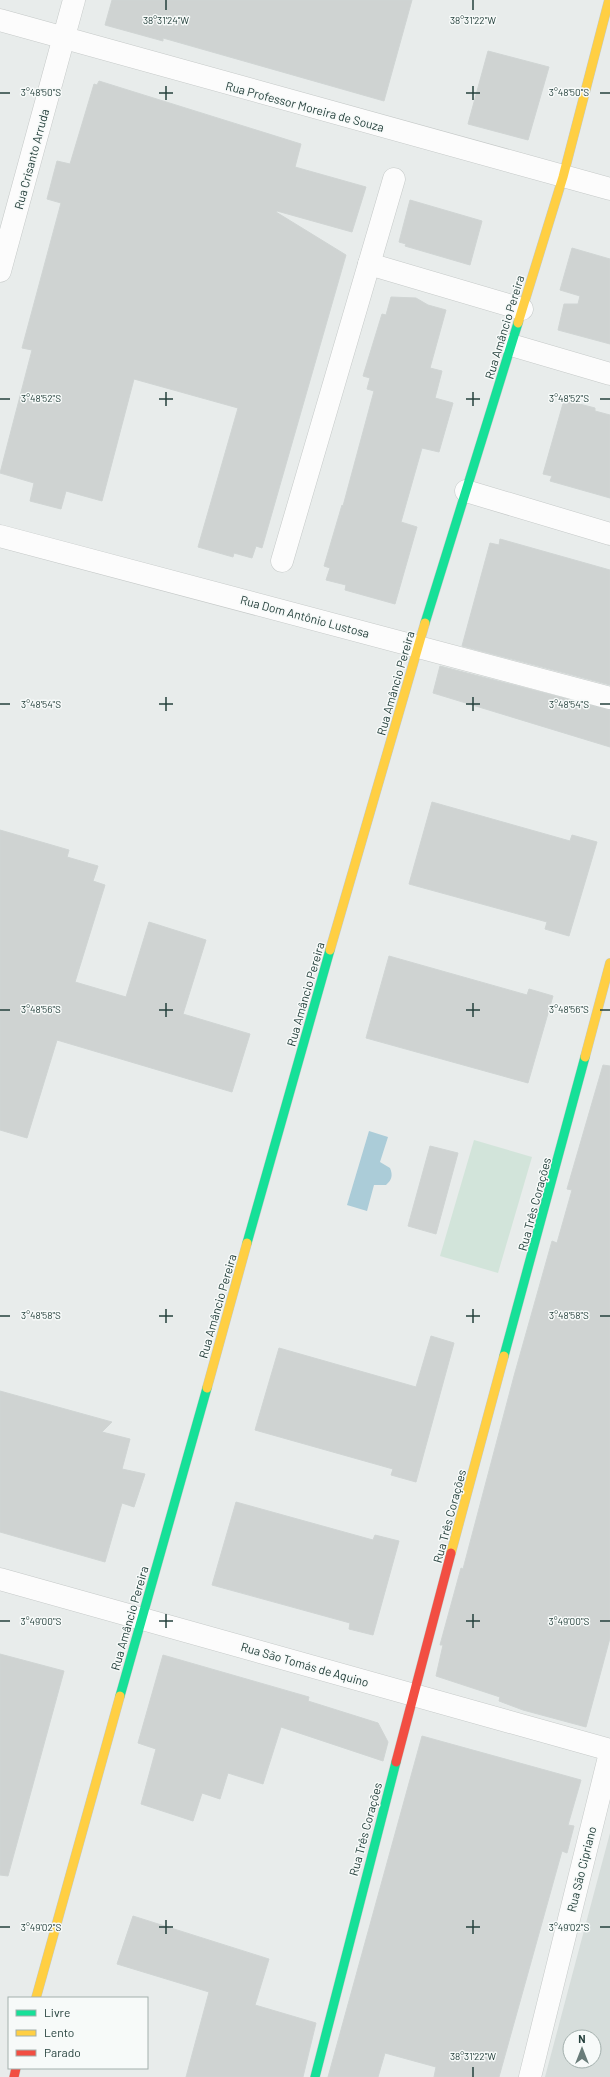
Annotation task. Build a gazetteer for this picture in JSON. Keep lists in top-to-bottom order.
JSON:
{
  "streets": {
    "street": [
      "Rua Professor Moreira de Souza",
      "Rua Crisanto Arruda",
      "Rua Amâncio Pereira",
      "Rua Dom Antônio Lustosa",
      "Rua Três Corações",
      "Rua São Tomás de Aquino",
      "Rua São Cipriano"
    ]
  },
  "crossings": [
    ["Rua Professor Moreira de Souza", "Rua Crisanto Arruda"],
    ["Rua Professor Moreira de Souza", "Rua Amâncio Pereira"],
    ["Rua Amâncio Pereira", "Rua Dom Antônio Lustosa"],
    ["Rua Amâncio Pereira", "Rua São Tomás de Aquino"],
    ["Rua Três Corações", "Rua São Tomás de Aquino"]
  ],
  "legend": ["Livre", "Lento", "Parado"],
  "north": "top",
  "coordinates": [
    "38°31'24\"W",
    "38°31'22\"W",
    "3°48'50\"S",
    "3°48'52\"S",
    "3°48'54\"S",
    "3°48'56\"S",
    "3°48'58\"S",
    "3°49'00\"S",
    "3°49'02\"S"
  ]
}
